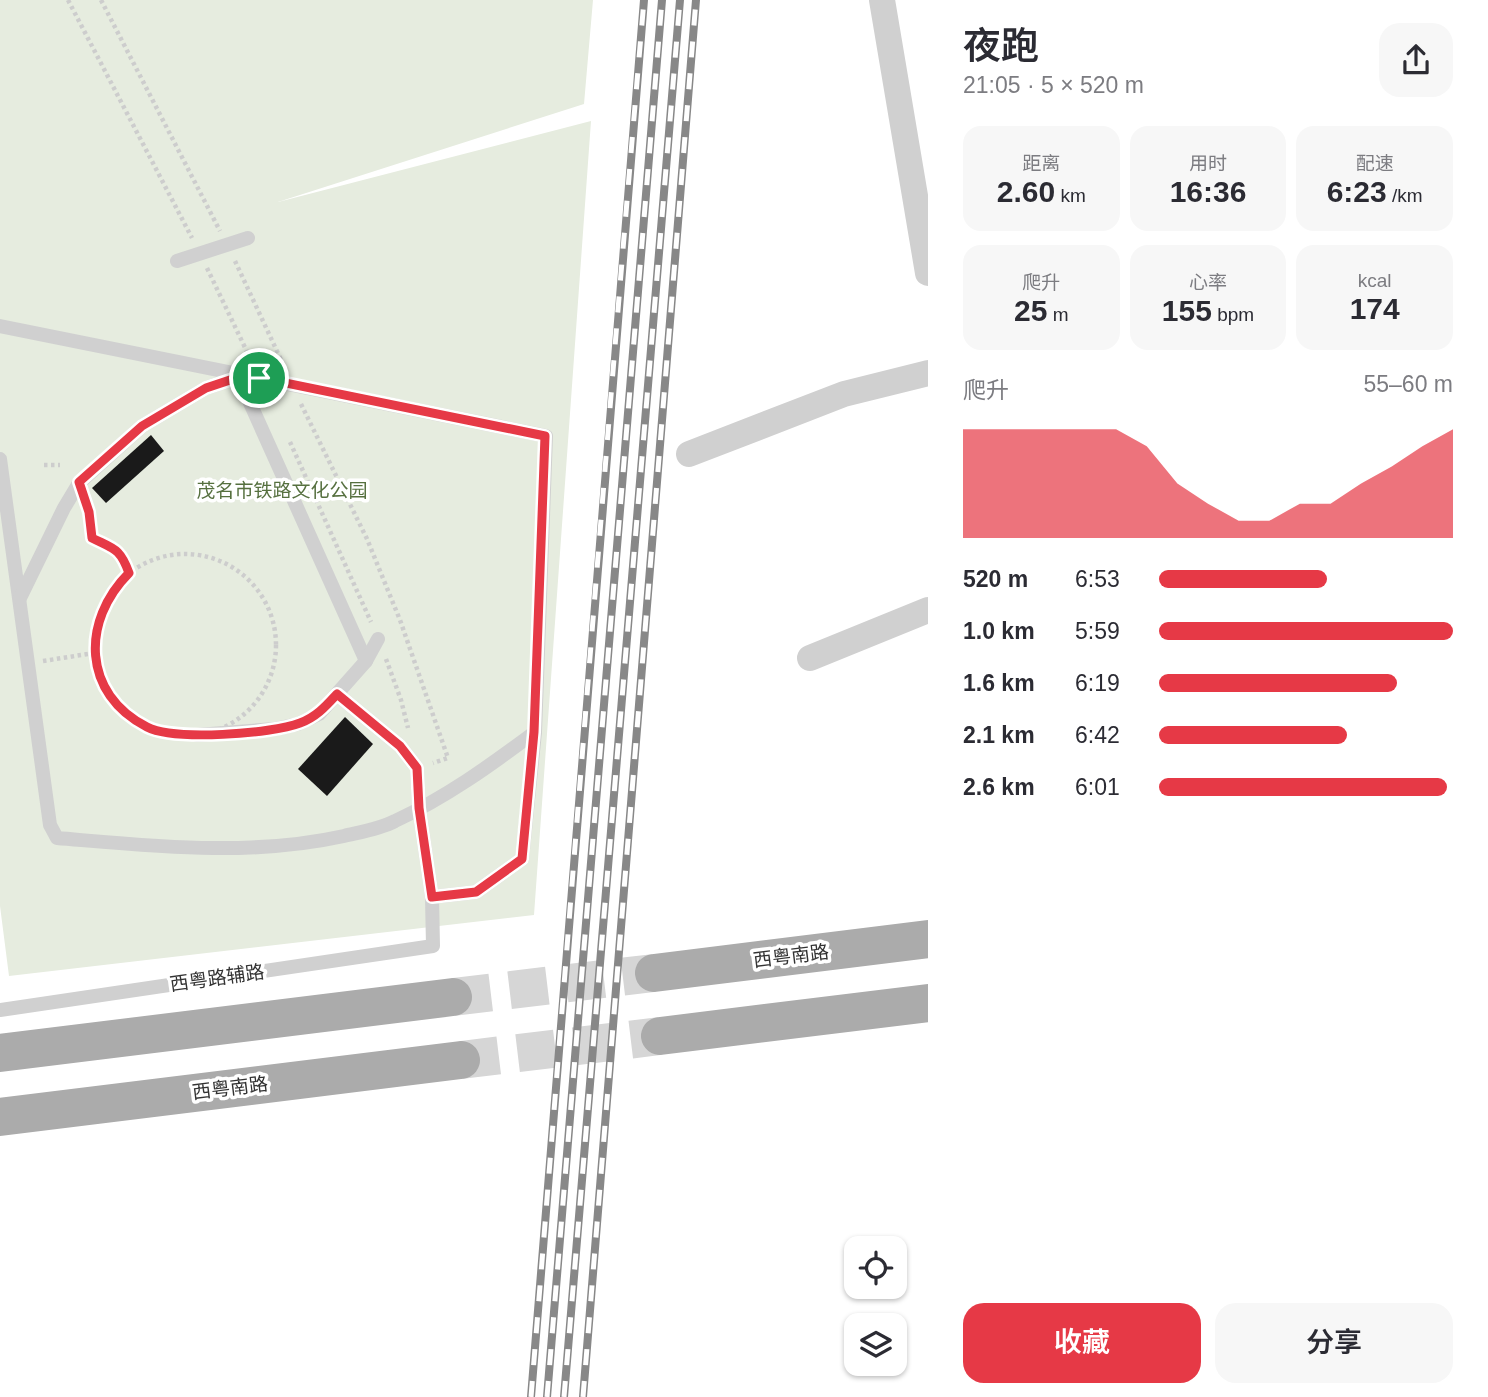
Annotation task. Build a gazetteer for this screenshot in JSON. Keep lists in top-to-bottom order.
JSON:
{
  "streets": {
    "main road": ["西粤南路"],
    "lane": ["西粤路辅路"]
  },
  "parks": ["茂名市铁路文化公园"],
  "page": {
    "heading": ["夜跑", "21:05 · 5 × 520 m"],
    "stats": [
      ["距离", "2.60 km"],
      ["用时", "16:36"],
      ["配速", "6:23 /km"],
      ["爬升", "25 m"],
      ["心率", "155 bpm"],
      ["kcal", "174"]
    ],
    "chart": ["爬升", "55–60 m"],
    "list": [
      {
        "name": "520 m",
        "note": "6:53"
      },
      {
        "name": "1.0 km",
        "note": "5:59"
      },
      {
        "name": "1.6 km",
        "note": "6:19"
      },
      {
        "name": "2.1 km",
        "note": "6:42"
      },
      {
        "name": "2.6 km",
        "note": "6:01"
      }
    ],
    "buttons": ["收藏", "分享"]
  }
}
